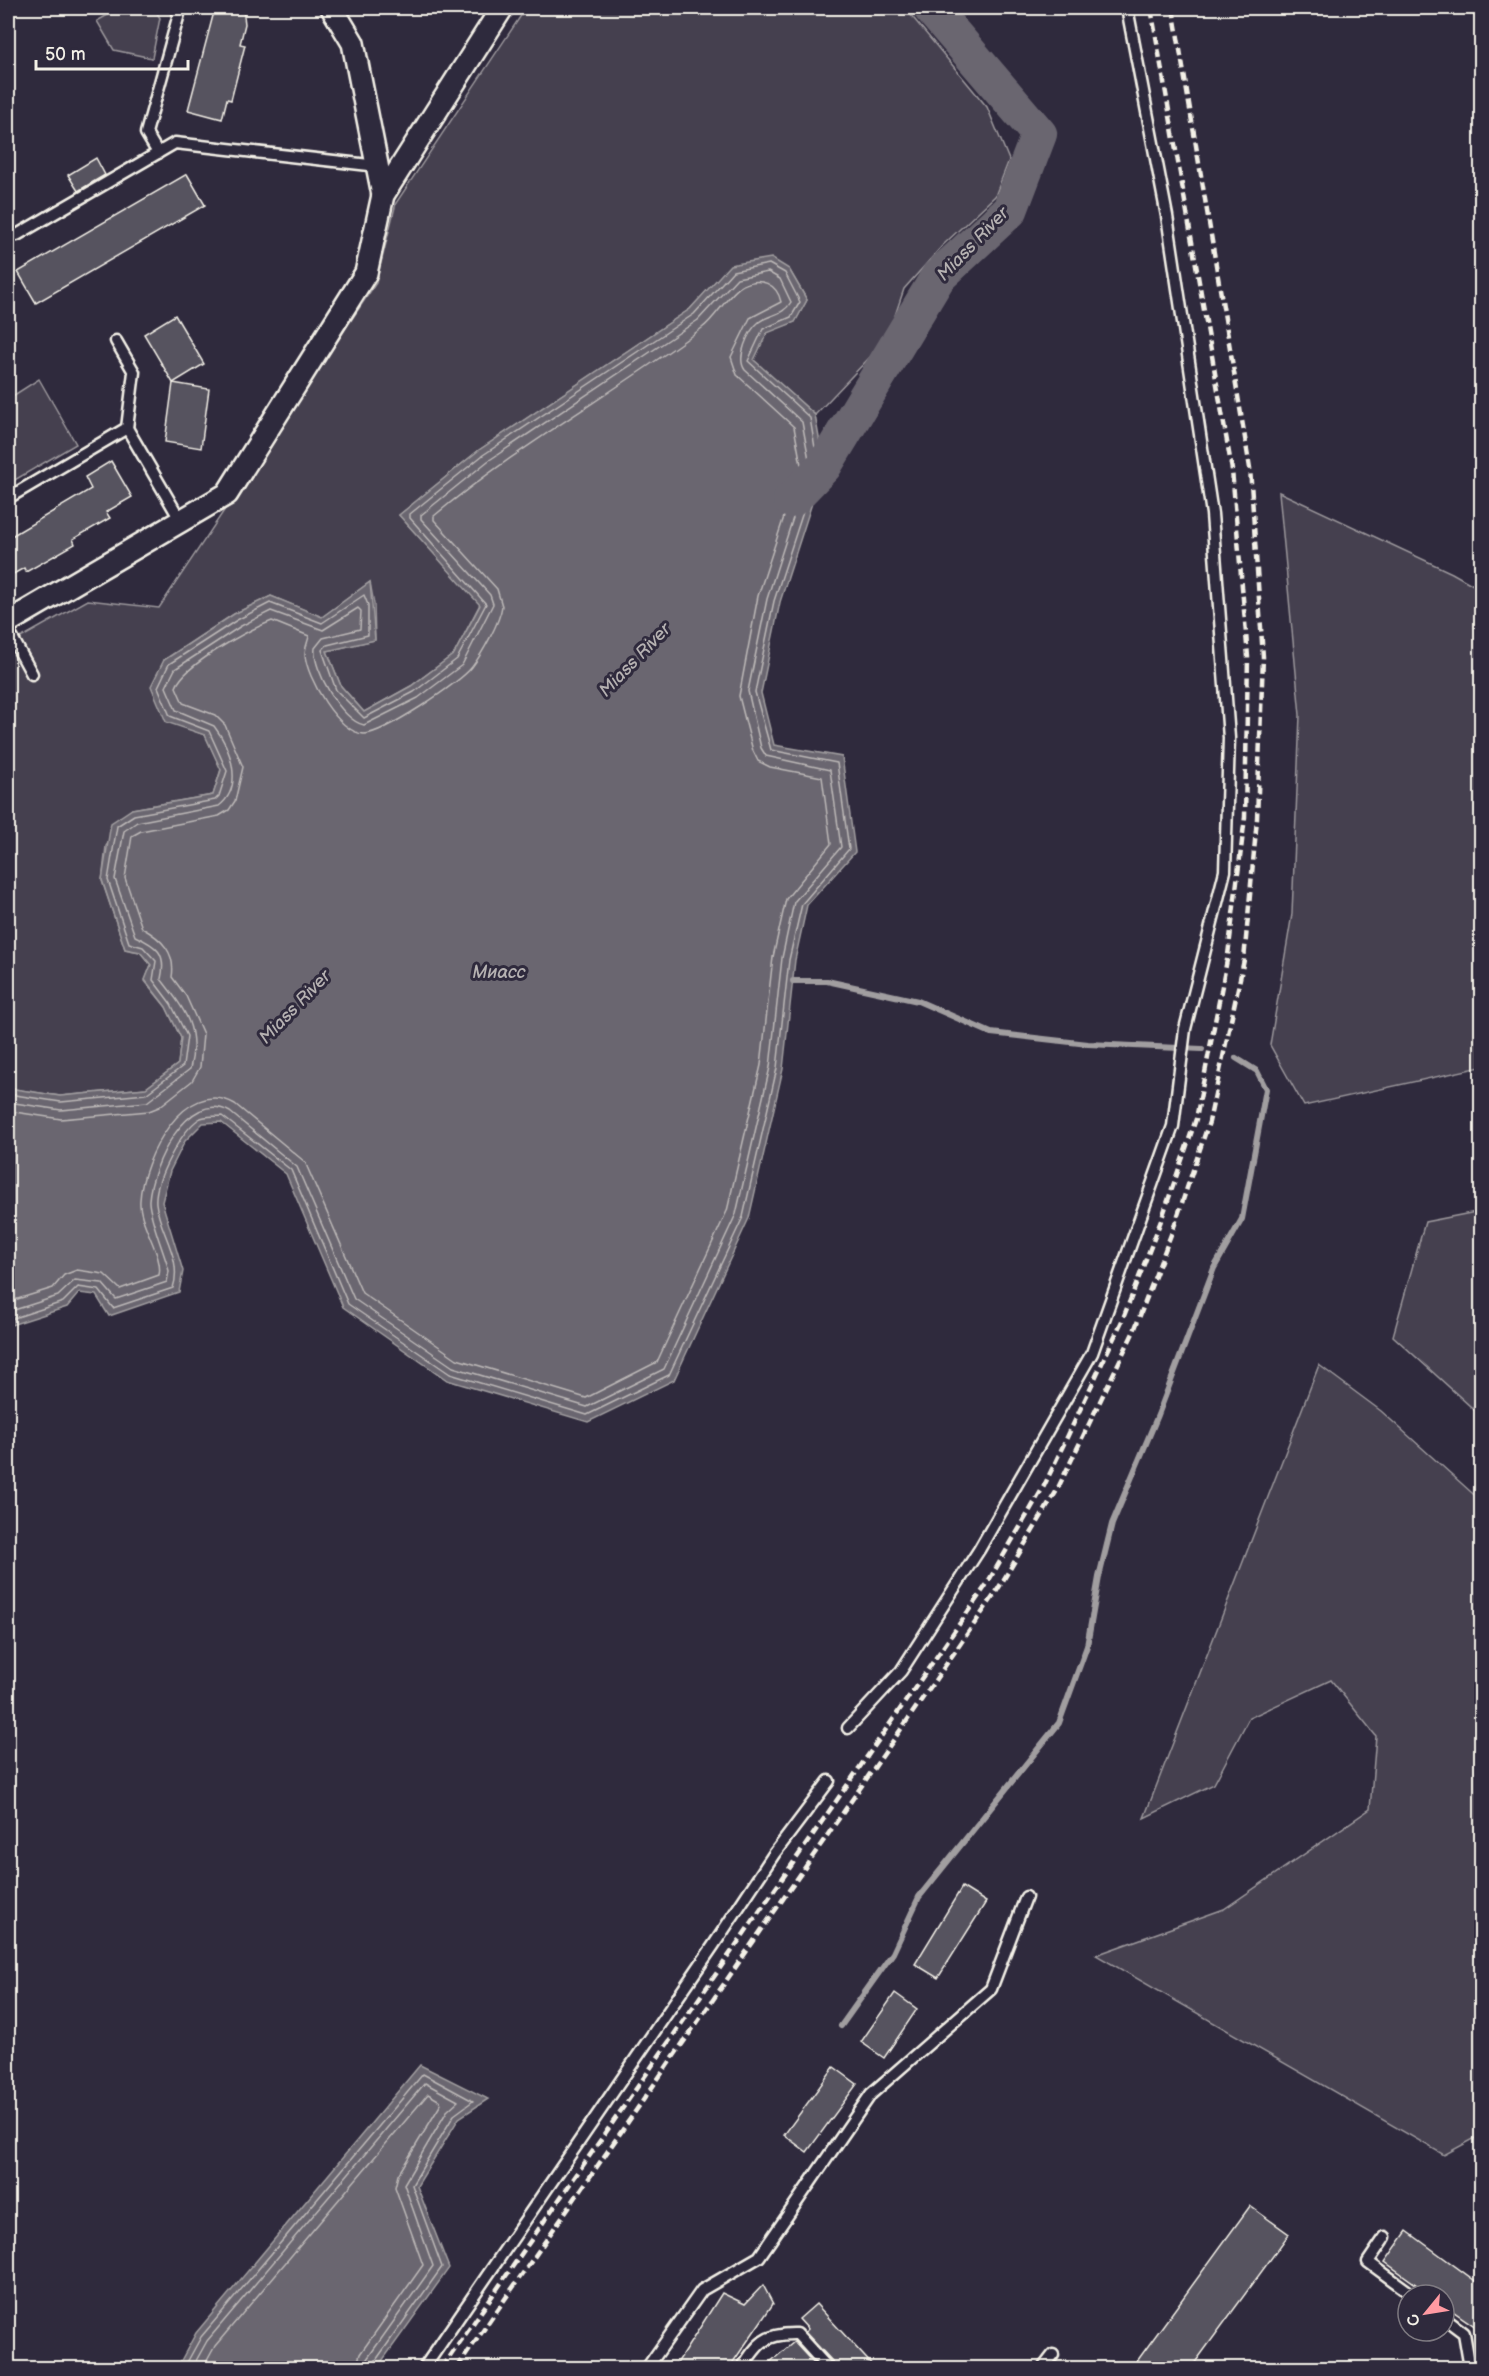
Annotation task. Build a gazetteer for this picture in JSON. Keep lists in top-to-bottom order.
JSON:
{
  "water": ["Miass River", "Миасс"],
  "scale_bar": "50 m",
  "north": "bottom left"
}
